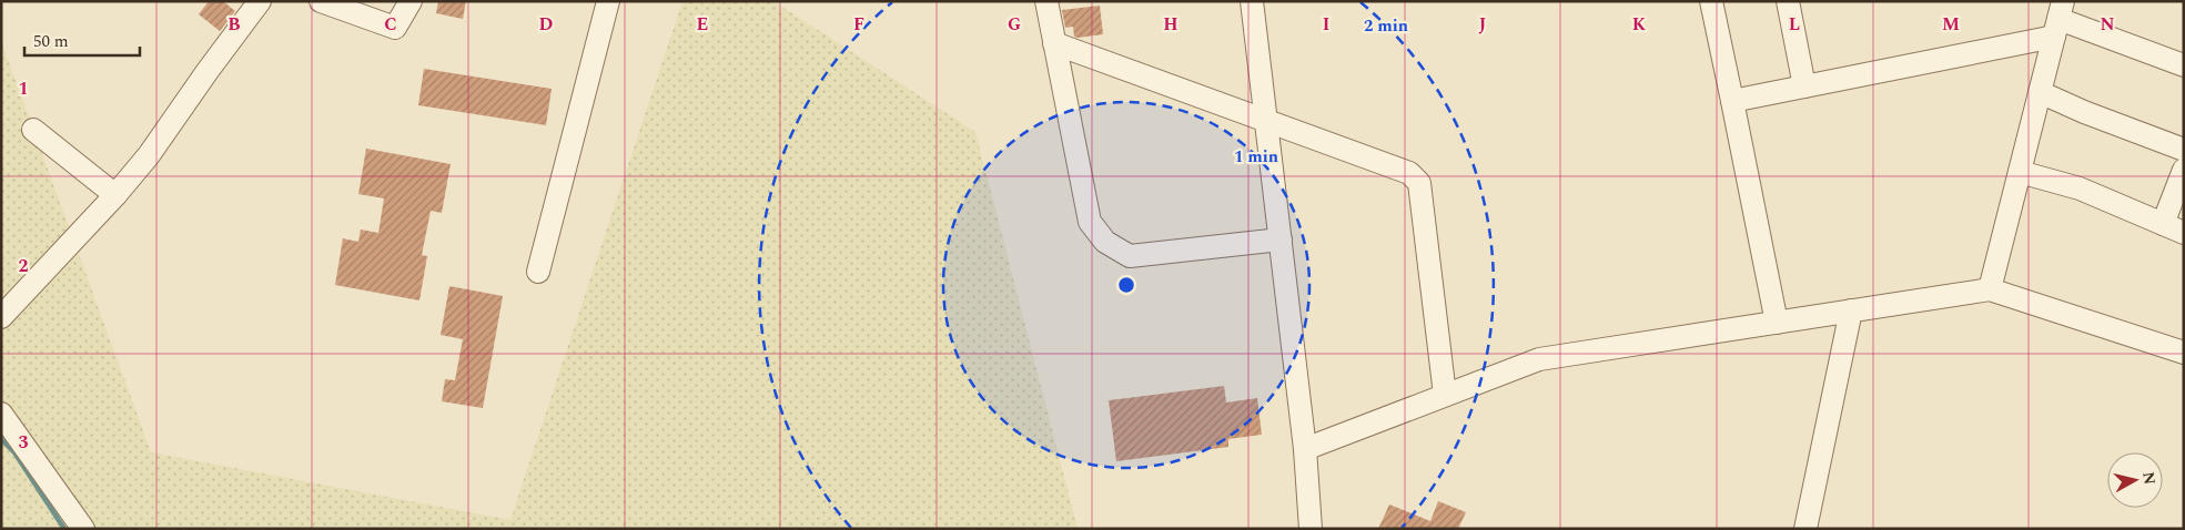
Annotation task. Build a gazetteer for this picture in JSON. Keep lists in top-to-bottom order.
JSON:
{
  "scale_bar": "50 m",
  "north": "right",
  "grid": {
    "columns": [
      "B",
      "C",
      "D",
      "E",
      "F",
      "G",
      "H",
      "I",
      "J",
      "K",
      "L",
      "M",
      "N"
    ],
    "rows": ["1", "2", "3"]
  },
  "rings": ["2 min", "1 min"]
}
